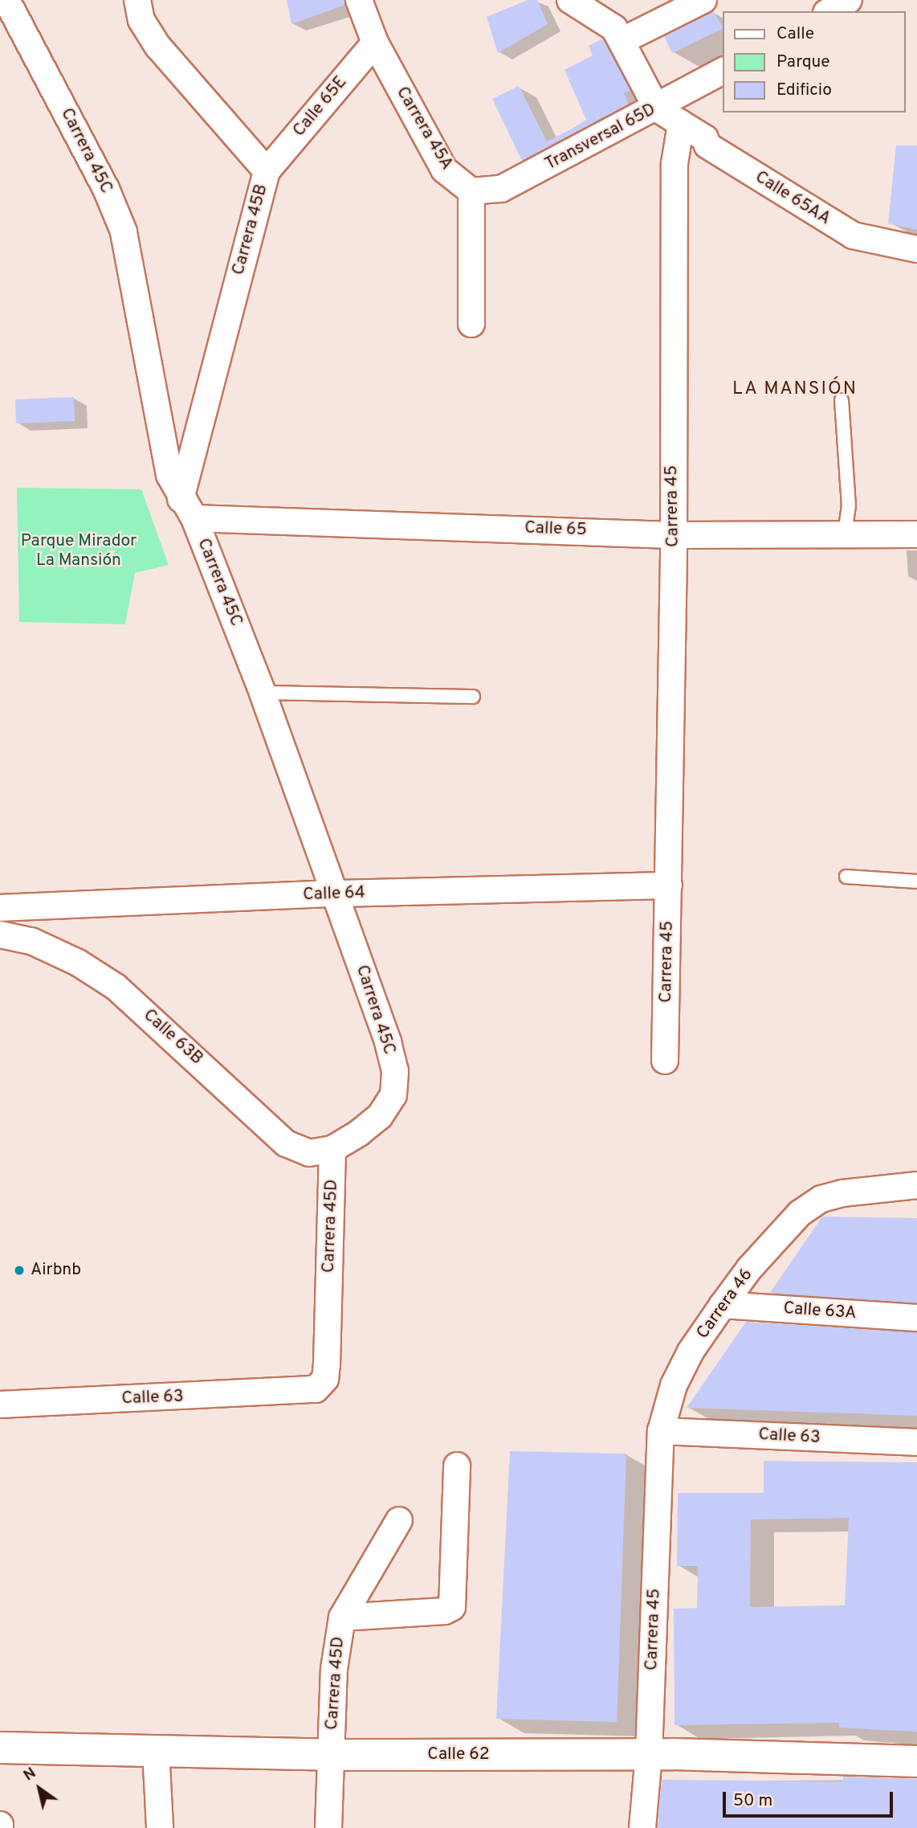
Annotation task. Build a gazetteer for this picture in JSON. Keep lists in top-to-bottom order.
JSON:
{
  "streets": {
    "main road": ["Calle 62"],
    "street": [
      "Calle 65E",
      "Carrera 45A",
      "Transversal 65D",
      "Carrera 45C",
      "Calle 65AA",
      "Carrera 45B",
      "Carrera 45",
      "Calle 65",
      "Calle 64",
      "Calle 63B",
      "Carrera 45D",
      "Carrera 46",
      "Calle 63A",
      "Calle 63"
    ]
  },
  "crossings": [
    ["Calle 65E", "Carrera 45A"],
    ["Calle 65E", "Carrera 45B"],
    ["Carrera 45A", "Transversal 65D"],
    ["Carrera 45C", "Carrera 45B"],
    ["Carrera 45C", "Calle 65"],
    ["Carrera 45C", "Calle 64"],
    ["Carrera 45C", "Calle 63B"],
    ["Carrera 45C", "Carrera 45D"],
    ["Calle 65AA", "Carrera 45"],
    ["Carrera 45B", "Calle 65"],
    ["Carrera 45", "Calle 65"],
    ["Carrera 45", "Calle 64"],
    ["Carrera 45", "Carrera 46"],
    ["Carrera 45", "Calle 63"],
    ["Carrera 45", "Calle 62"],
    ["Calle 63B", "Carrera 45D"],
    ["Carrera 45D", "Calle 63"],
    ["Carrera 45D", "Calle 62"],
    ["Carrera 46", "Calle 63A"],
    ["Carrera 46", "Calle 63"]
  ],
  "districts": ["LA MANSIÓN"],
  "parks": ["Parque Mirador La Mansión"],
  "places": ["Airbnb"],
  "legend": ["Calle", "Parque", "Edificio"],
  "scale_bar": "50 m",
  "north": "top left"
}
